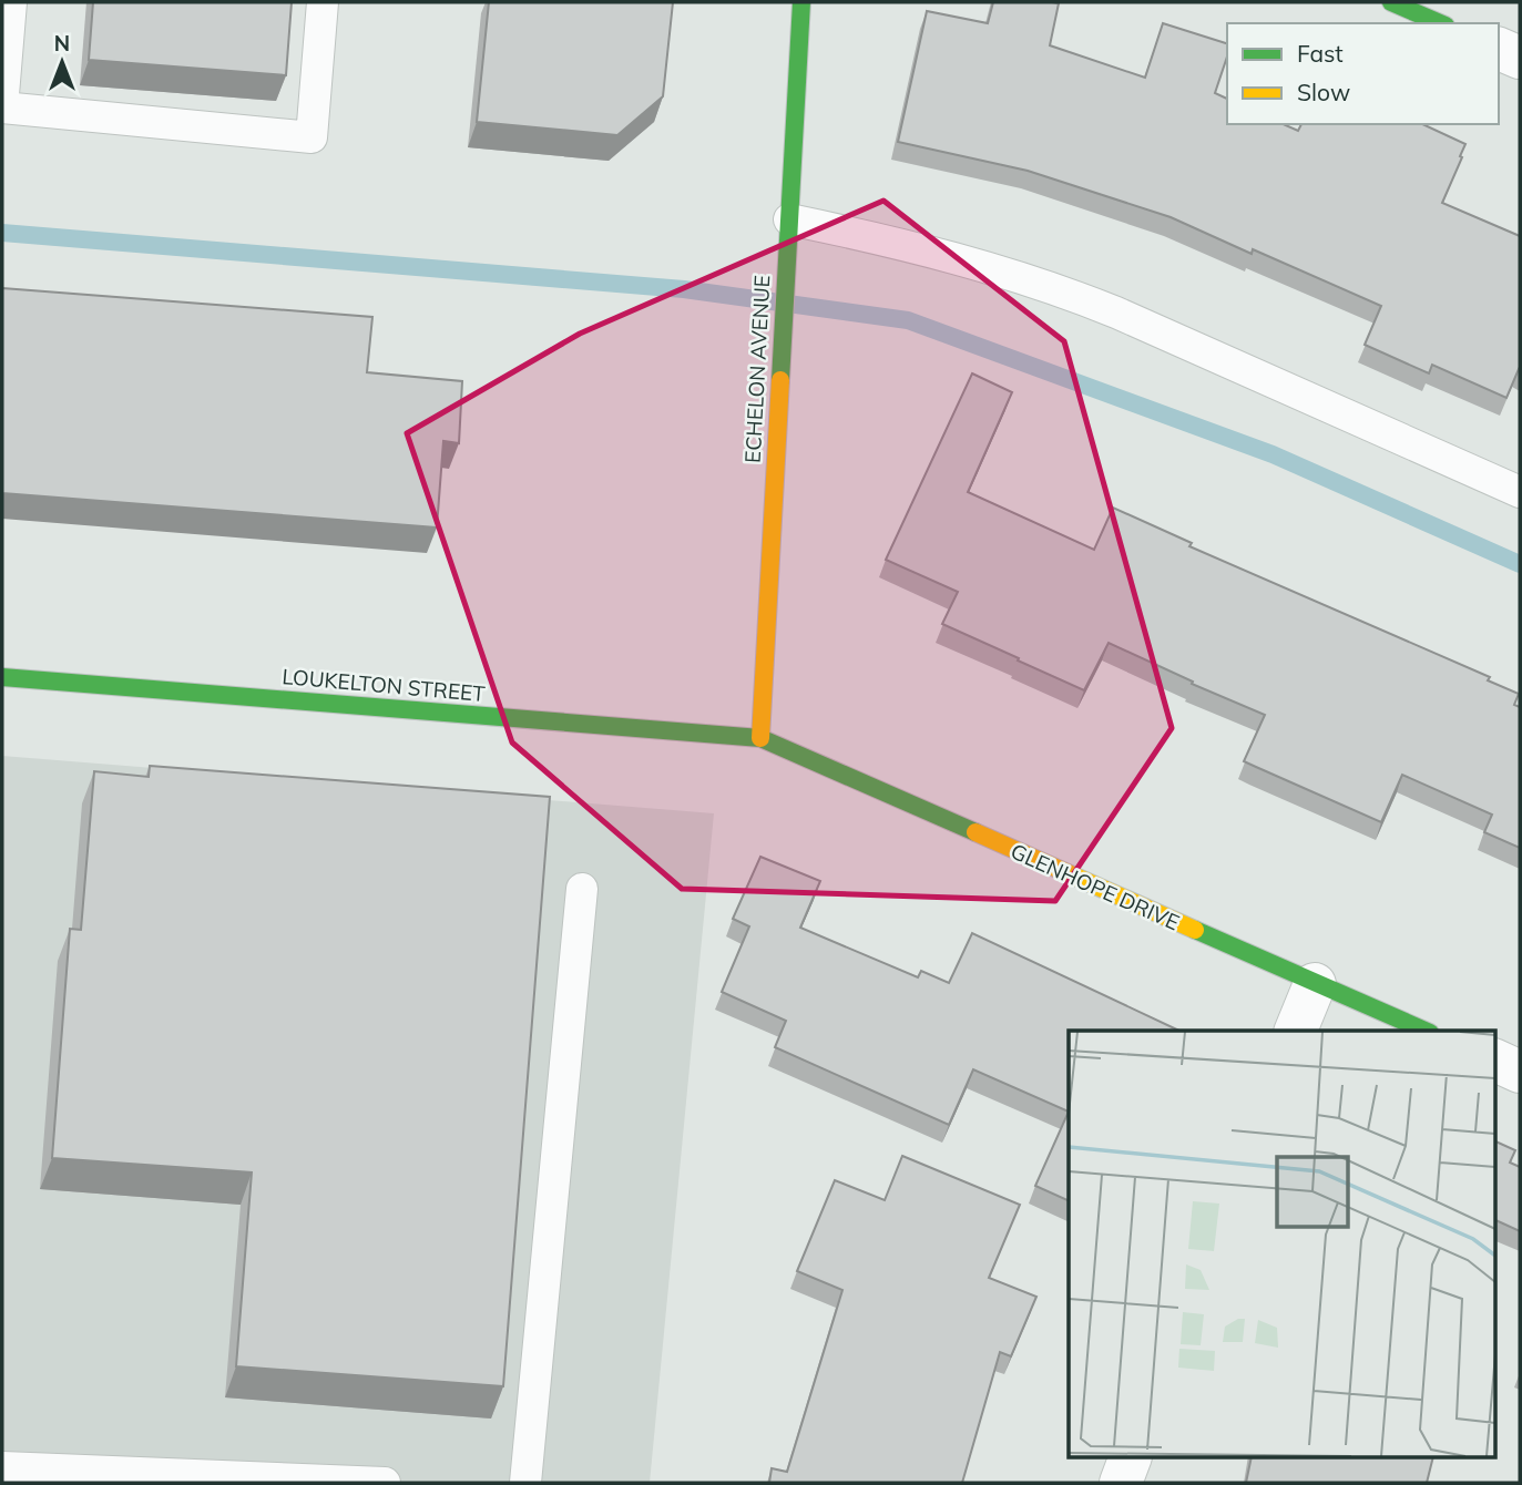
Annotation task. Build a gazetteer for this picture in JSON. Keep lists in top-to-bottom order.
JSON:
{
  "streets": {
    "street": ["ECHELON AVENUE", "LOUKELTON STREET", "GLENHOPE DRIVE"]
  },
  "crossings": [
    ["ECHELON AVENUE", "LOUKELTON STREET"],
    ["ECHELON AVENUE", "GLENHOPE DRIVE"],
    ["LOUKELTON STREET", "GLENHOPE DRIVE"]
  ],
  "legend": ["Fast", "Slow"],
  "north": "top"
}
